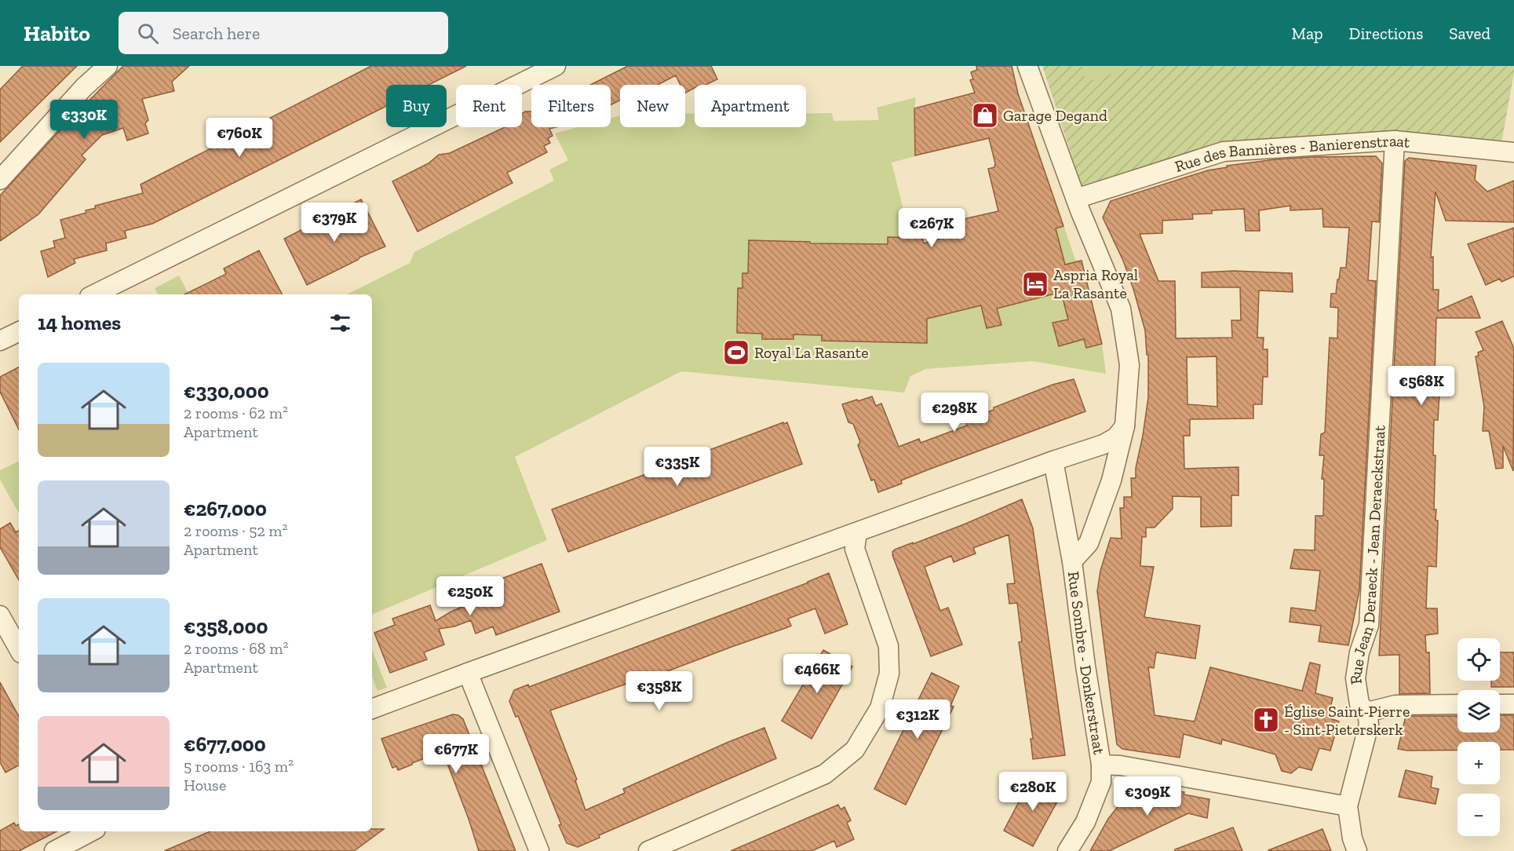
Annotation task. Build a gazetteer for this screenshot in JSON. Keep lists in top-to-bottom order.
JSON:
{
  "streets": {
    "street": ["Rue des Bannières - Banierenstraat", "Rue Jean Deraeck - Jean Deraeckstraat", "Rue Sombre - Donkerstraat"]
  },
  "crossings": [
    ["Rue des Bannières - Banierenstraat", "Rue Jean Deraeck - Jean Deraeckstraat"],
    ["Rue des Bannières - Banierenstraat", "Rue Sombre - Donkerstraat"]
  ],
  "places": {
    "shop": ["Garage Degand"],
    "hotel": ["Aspria Royal La Rasante"],
    "sports": ["Royal La Rasante"],
    "church": ["Église Saint-Pierre - Sint-Pieterskerk"]
  },
  "page": {
    "header": "Habito",
    "search": "Search here",
    "nav": ["Map", "Directions", "Saved"],
    "chip": [
      "Buy",
      "Rent",
      "Filters",
      "New",
      "Apartment"
    ],
    "price": [
      "€330K",
      "€760K",
      "€379K",
      "€267K",
      "€568K",
      "€298K",
      "€335K",
      "€250K",
      "€466K",
      "€358K",
      "€312K",
      "€677K",
      "€280K",
      "€309K"
    ],
    "heading": "14 homes",
    "list": [
      {
        "name": "€330,000",
        "note": "2 rooms · 62 m² · Apartment"
      },
      {
        "name": "€267,000",
        "note": "2 rooms · 52 m² · Apartment"
      },
      {
        "name": "€358,000",
        "note": "2 rooms · 68 m² · Apartment"
      },
      {
        "name": "€677,000",
        "note": "5 rooms · 163 m² · House"
      }
    ],
    "map_buttons": ["+", "−"]
  }
}
